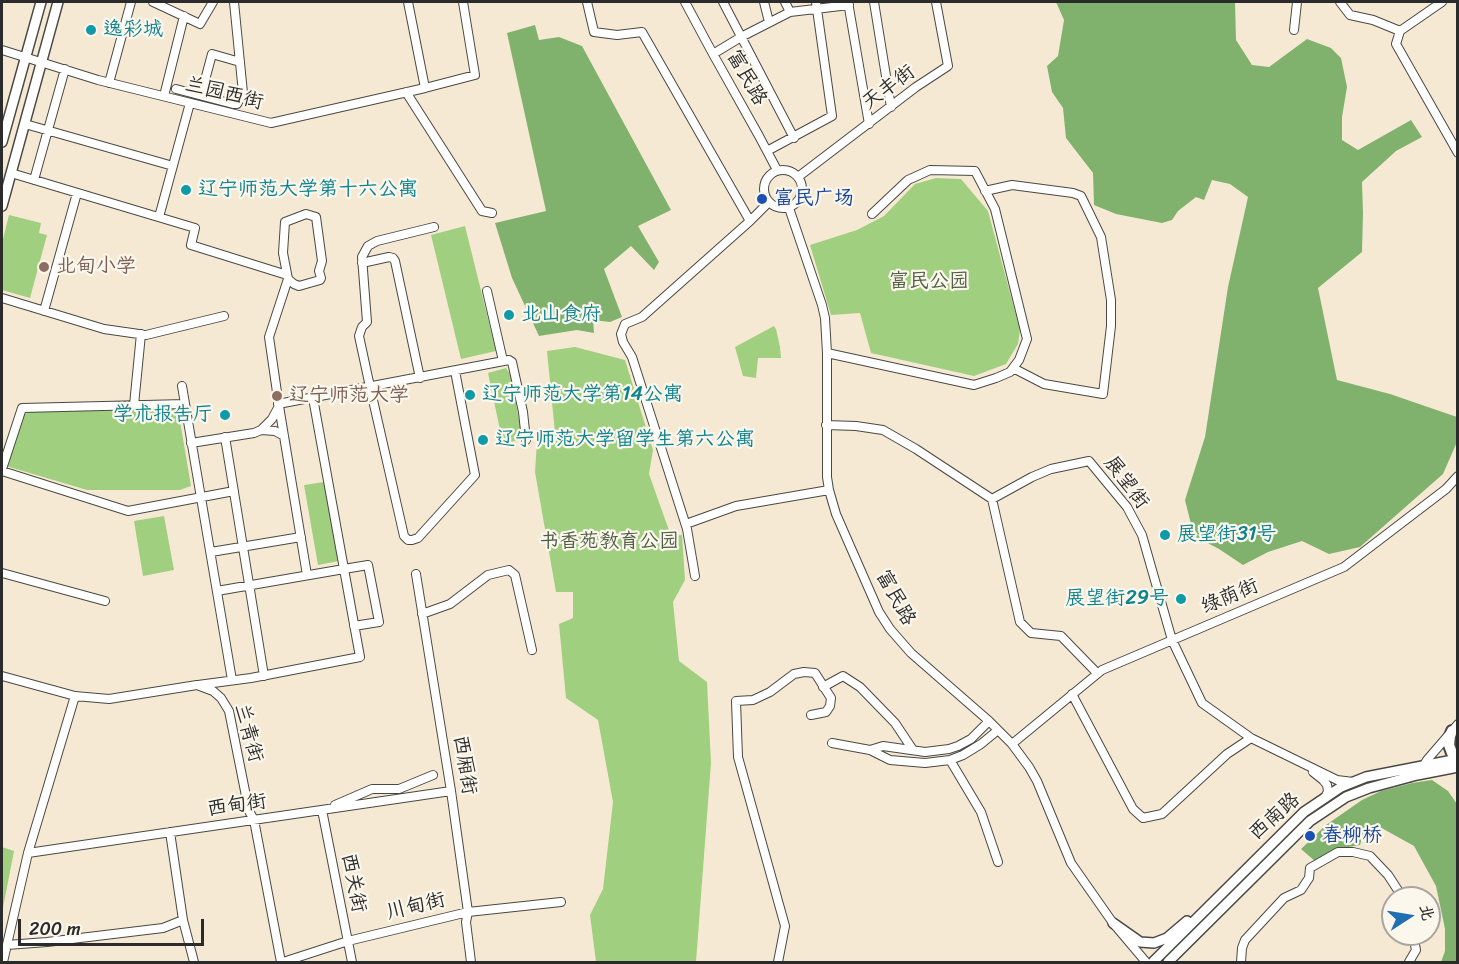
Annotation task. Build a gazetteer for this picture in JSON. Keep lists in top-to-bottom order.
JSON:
{
  "streets": {
    "main road": ["西南路"],
    "street": [
      "富民路",
      "天丰街",
      "兰园西街",
      "展望街",
      "绿荫街",
      "兰青街",
      "西厢街",
      "西甸街",
      "西关街",
      "川甸街"
    ]
  },
  "crossings": [
    ["富民路", "天丰街"],
    ["富民路", "绿荫街"],
    ["展望街", "绿荫街"],
    ["展望街", "西南路"],
    ["兰青街", "西甸街"],
    ["兰青街", "川甸街"],
    ["西厢街", "西甸街"],
    ["西厢街", "川甸街"],
    ["西甸街", "西关街"],
    ["西关街", "川甸街"]
  ],
  "parks": ["富民公园", "书香苑教育公园"],
  "places": [
    "逸彩城",
    "辽宁师范大学第十六公寓",
    "富民广场",
    "北甸小学",
    "北山食府",
    "辽宁师范大学第14公寓",
    "辽宁师范大学",
    "学术报告厅",
    "辽宁师范大学留学生第六公寓",
    "展望街31号",
    "展望街29号",
    "春柳桥"
  ],
  "scale_bar": "200 m",
  "north": "right"
}
